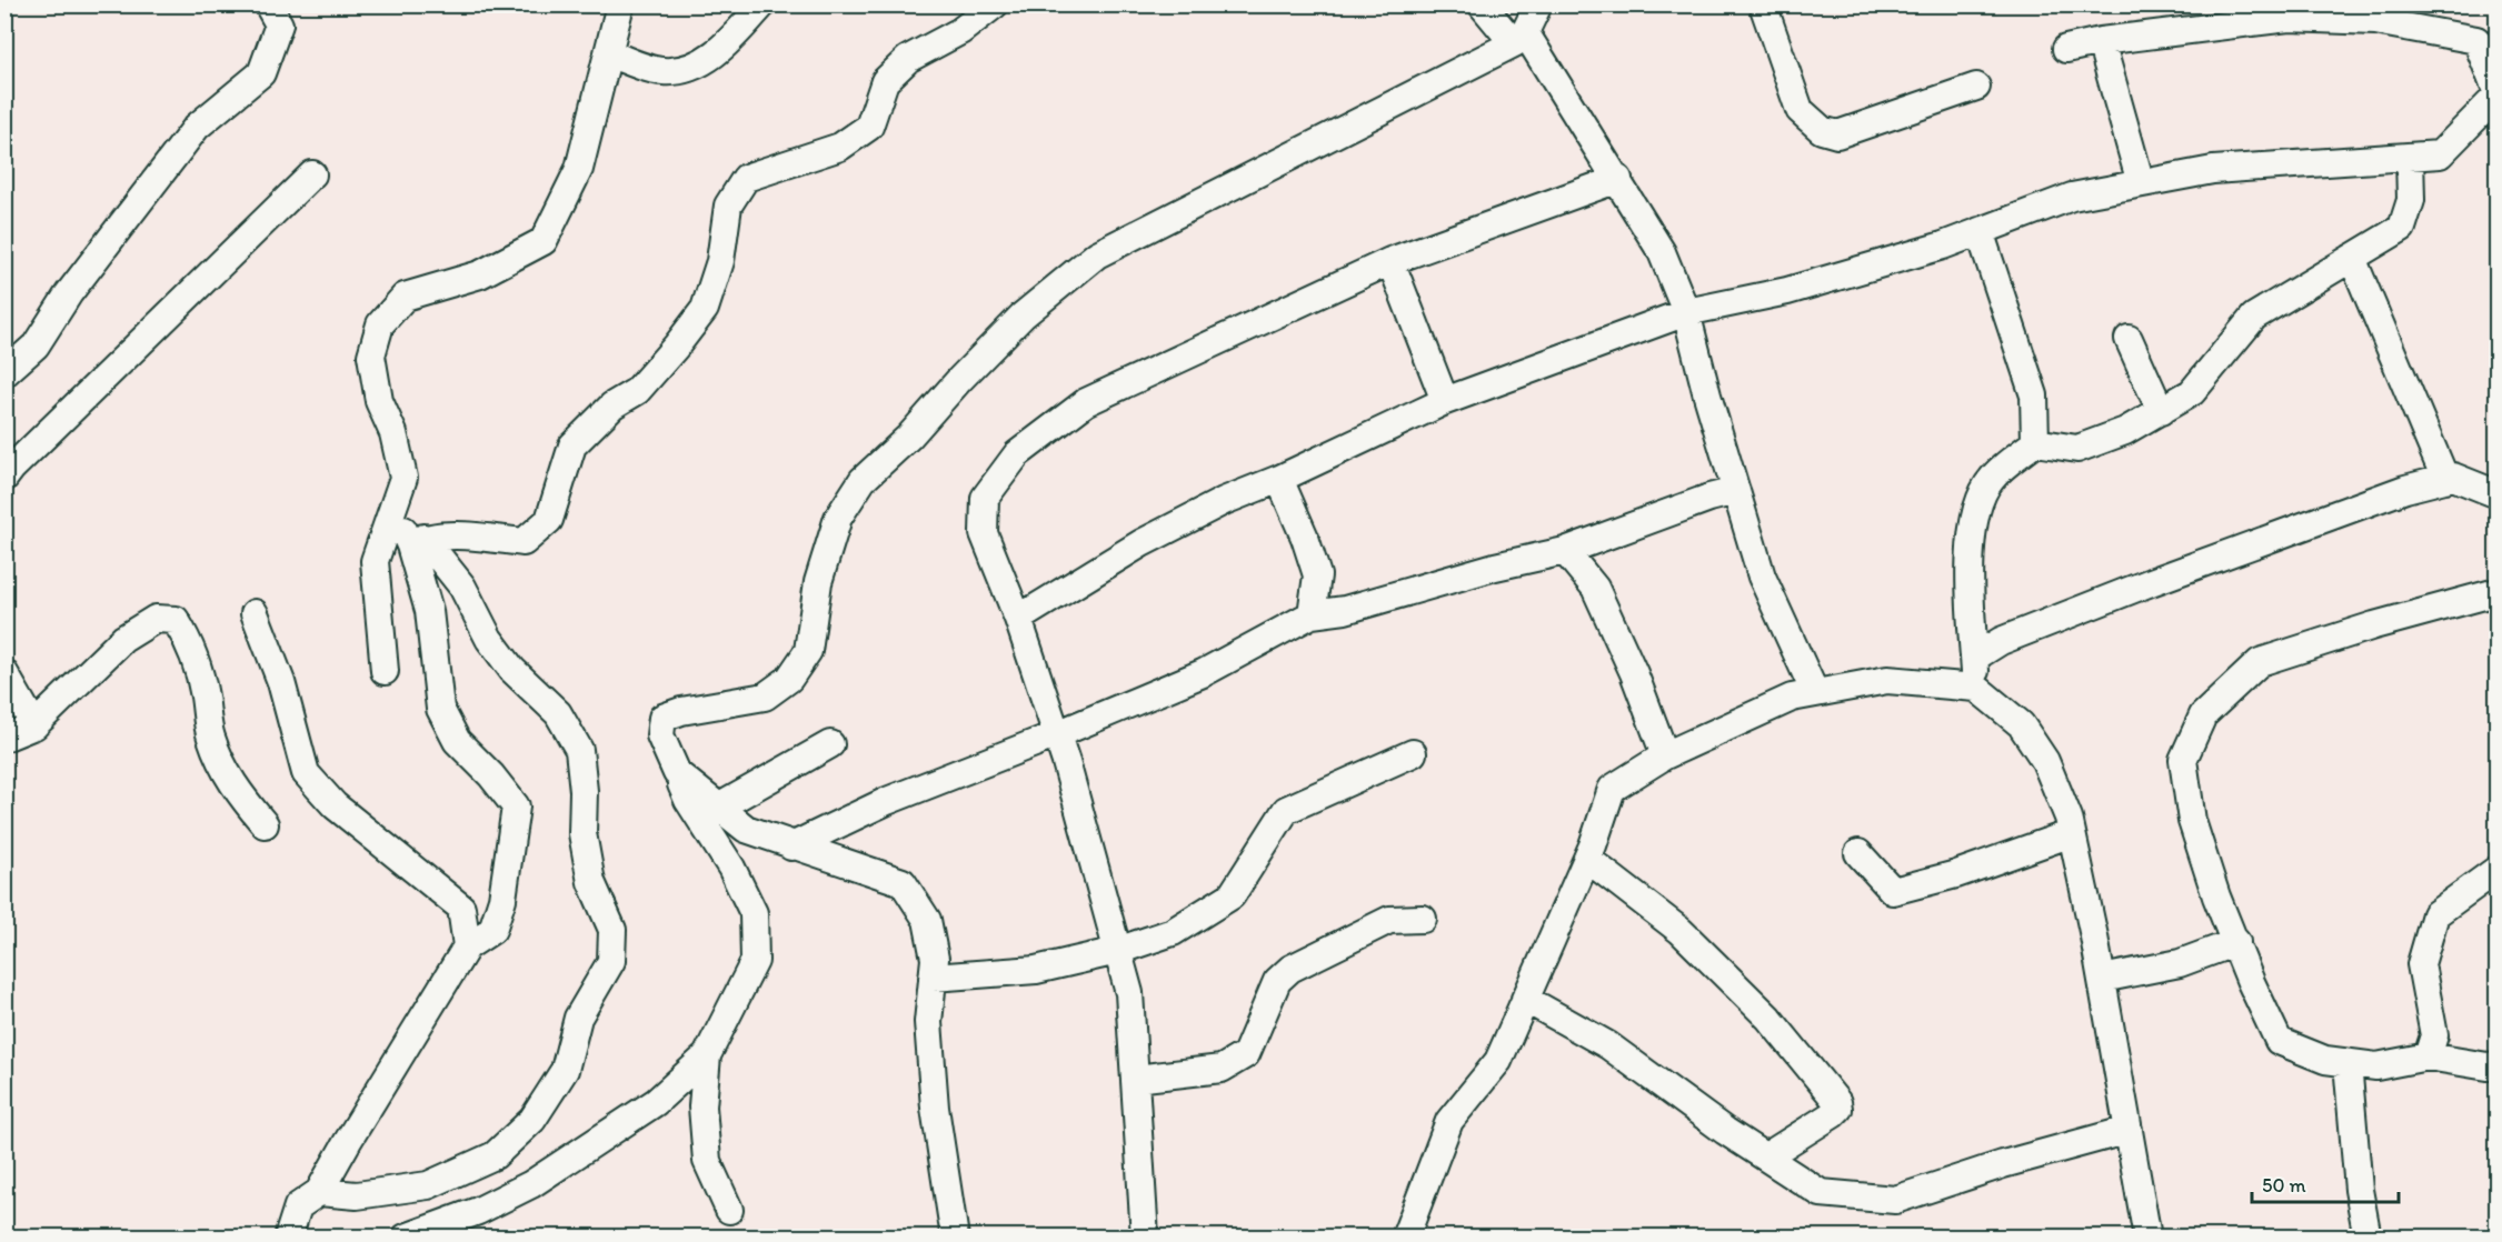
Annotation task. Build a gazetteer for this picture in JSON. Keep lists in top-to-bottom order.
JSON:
{
  "scale_bar": "50 m"
}
